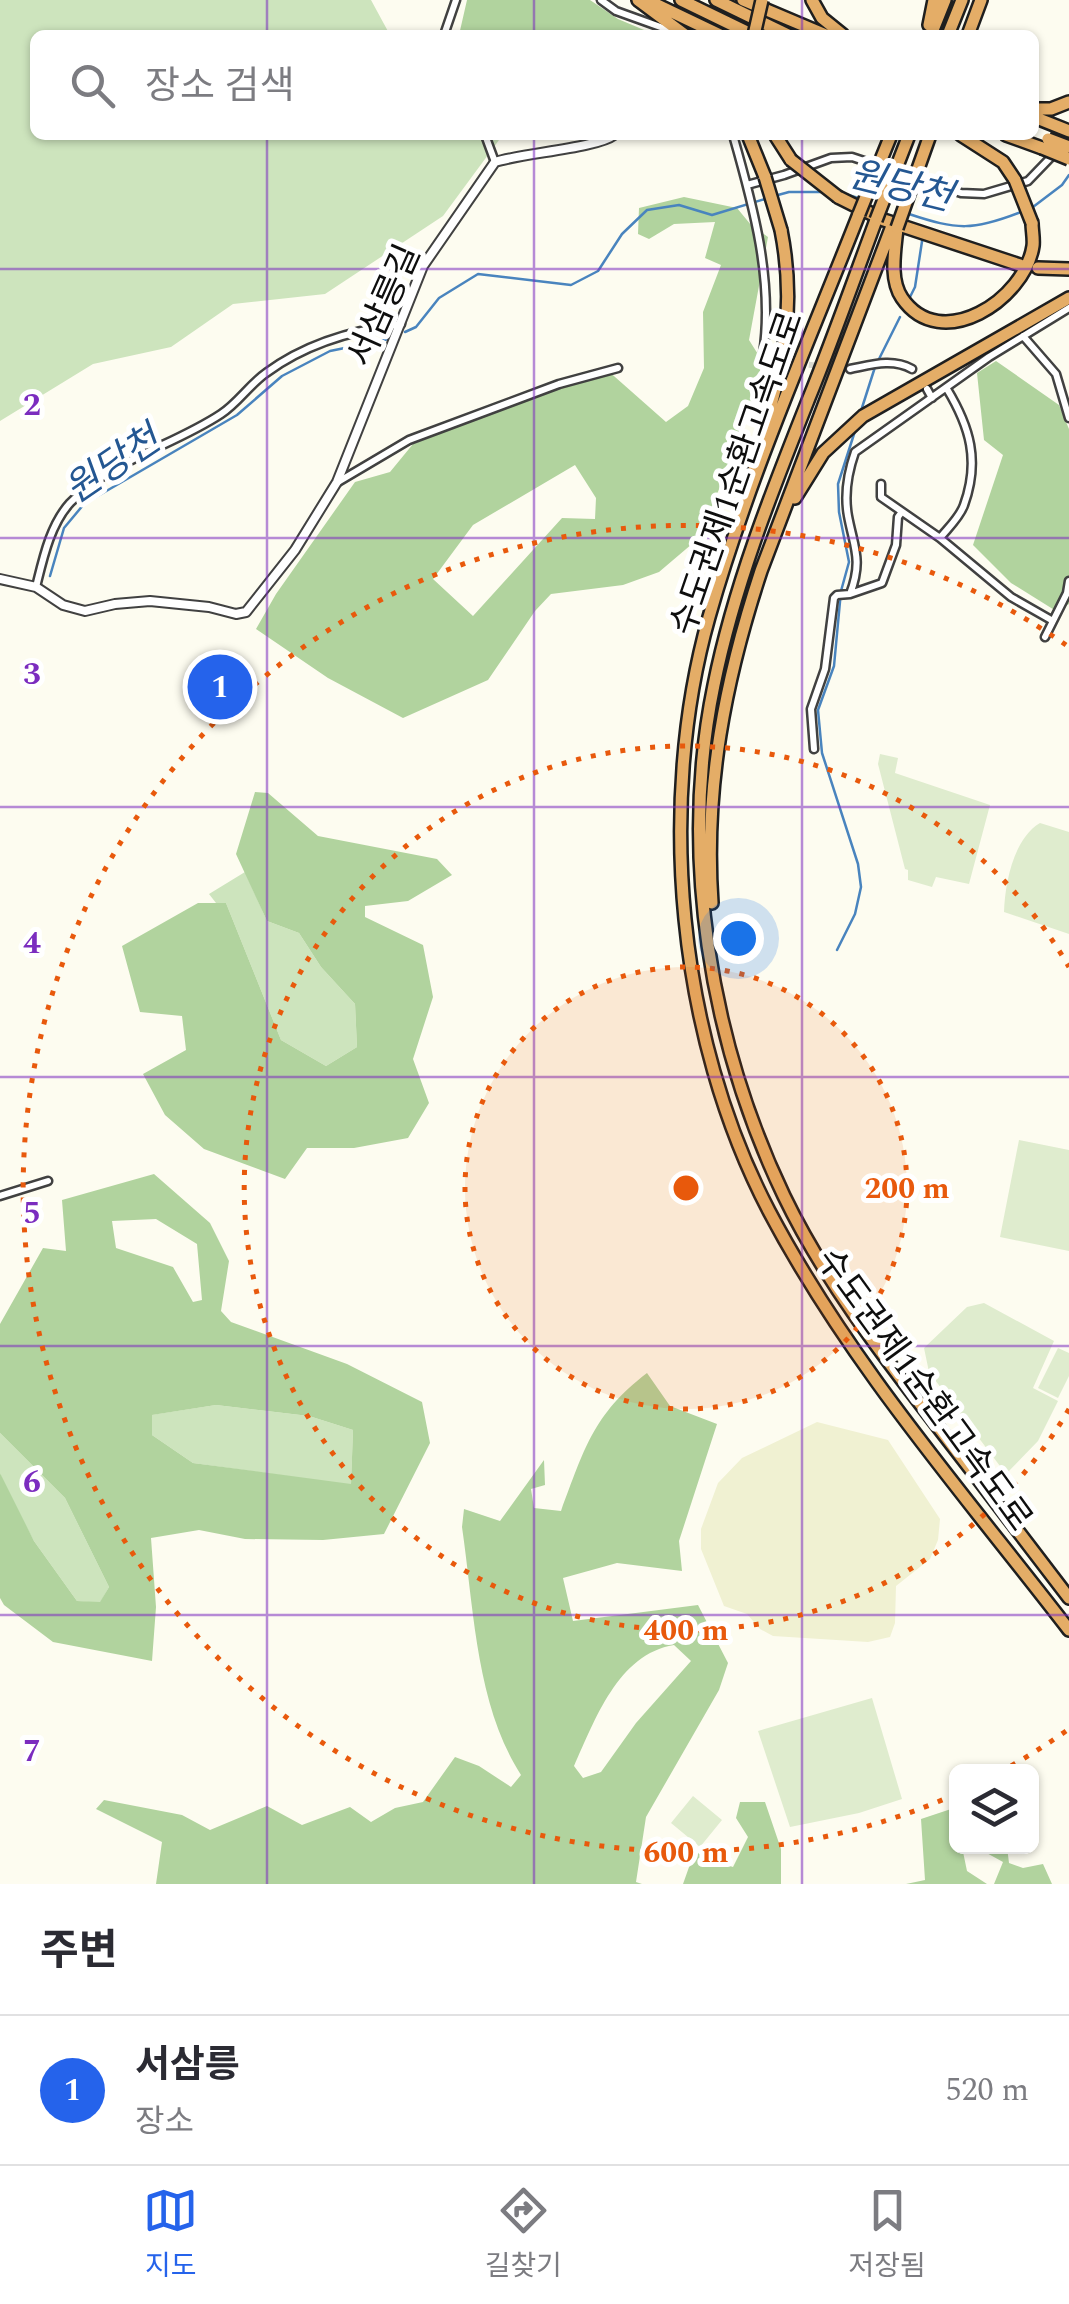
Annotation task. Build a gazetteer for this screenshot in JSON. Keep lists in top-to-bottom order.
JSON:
{
  "streets": {
    "highway": ["수도권제1순환고속도로"],
    "street": ["서삼릉길"]
  },
  "water": ["원당천"],
  "page": {
    "search": "장소 검색",
    "pins": "1",
    "heading": "주변",
    "list": [
      {
        "mark": "1",
        "name": "서삼릉",
        "note": "장소",
        "value": "520 m"
      }
    ],
    "nav": ["지도", "길찾기", "저장됨"]
  },
  "grid": {
    "rows": [
      "2",
      "3",
      "4",
      "5",
      "6",
      "7"
    ]
  },
  "rings": ["200 m", "400 m", "600 m"]
}
